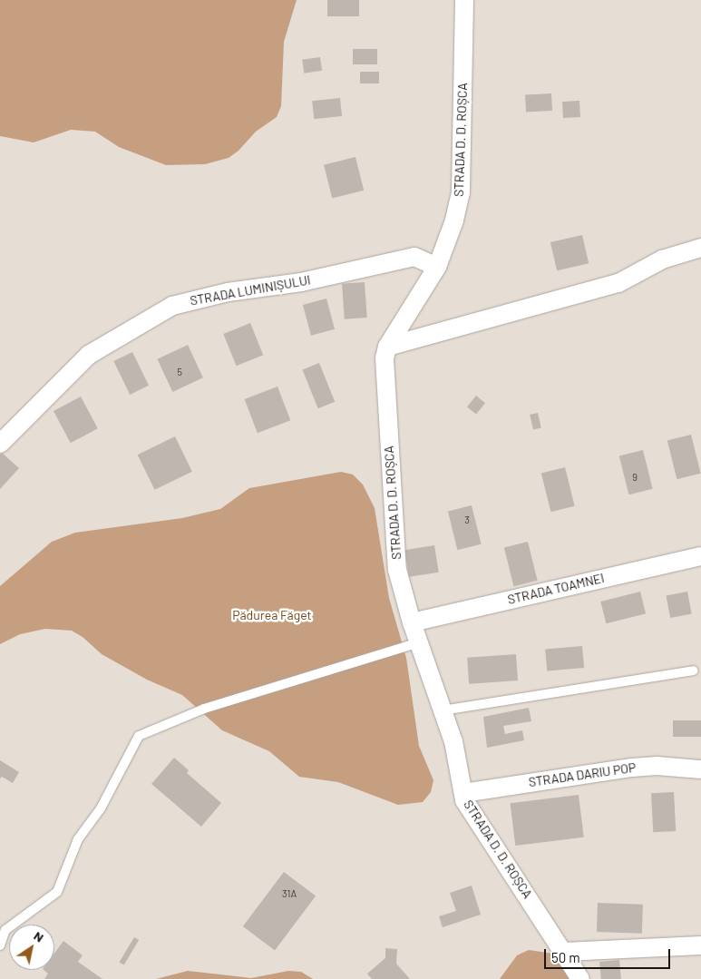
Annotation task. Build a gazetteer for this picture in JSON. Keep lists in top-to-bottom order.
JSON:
{
  "streets": {
    "street": [
      "STRADA D. D. ROȘCA",
      "STRADA LUMINIȘULUI",
      "STRADA TOAMNEI",
      "STRADA DARIU POP"
    ]
  },
  "crossings": [
    ["STRADA D. D. ROȘCA", "STRADA LUMINIȘULUI"],
    ["STRADA D. D. ROȘCA", "STRADA TOAMNEI"],
    ["STRADA D. D. ROȘCA", "STRADA DARIU POP"]
  ],
  "parks": ["Pădurea Făget"],
  "house_numbers": [
    "5",
    "9",
    "3",
    "31A"
  ],
  "scale_bar": "50 m",
  "north": "top right"
}
